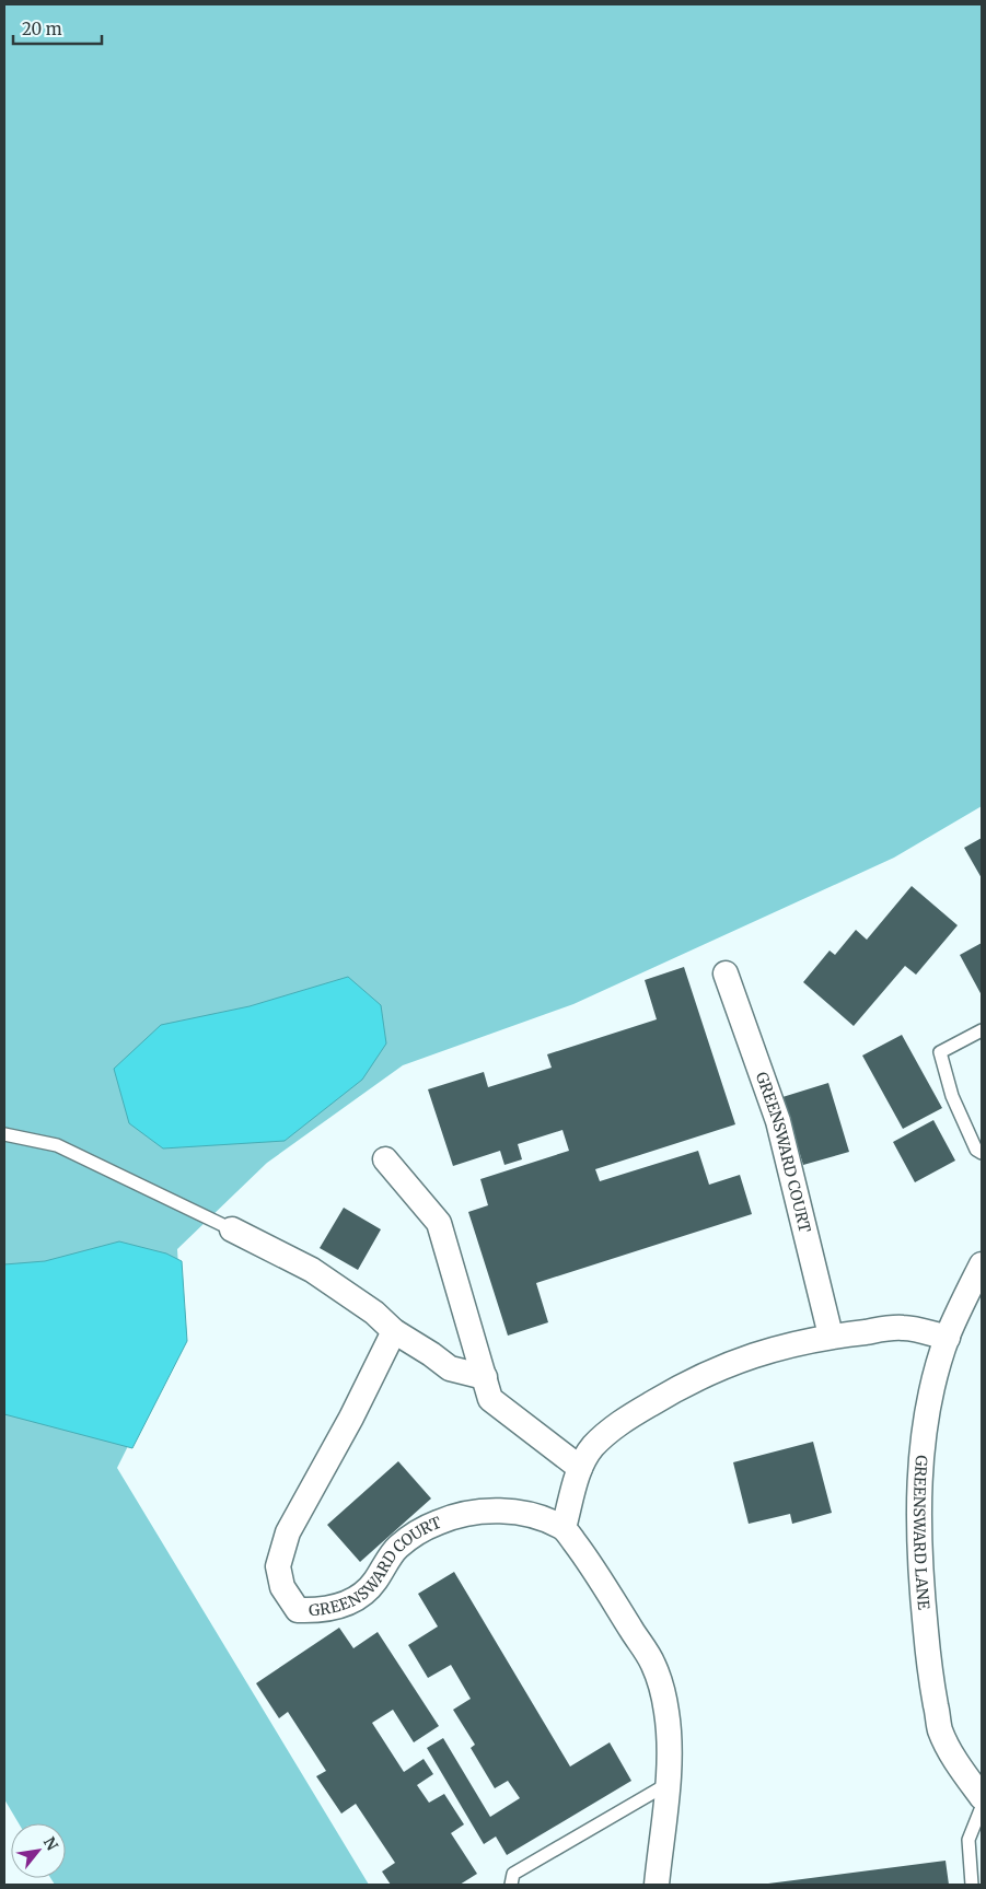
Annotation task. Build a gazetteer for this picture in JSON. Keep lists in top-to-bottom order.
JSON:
{
  "streets": {
    "street": ["GREENSWARD COURT", "GREENSWARD LANE"]
  },
  "scale_bar": "20 m",
  "north": "top right"
}
